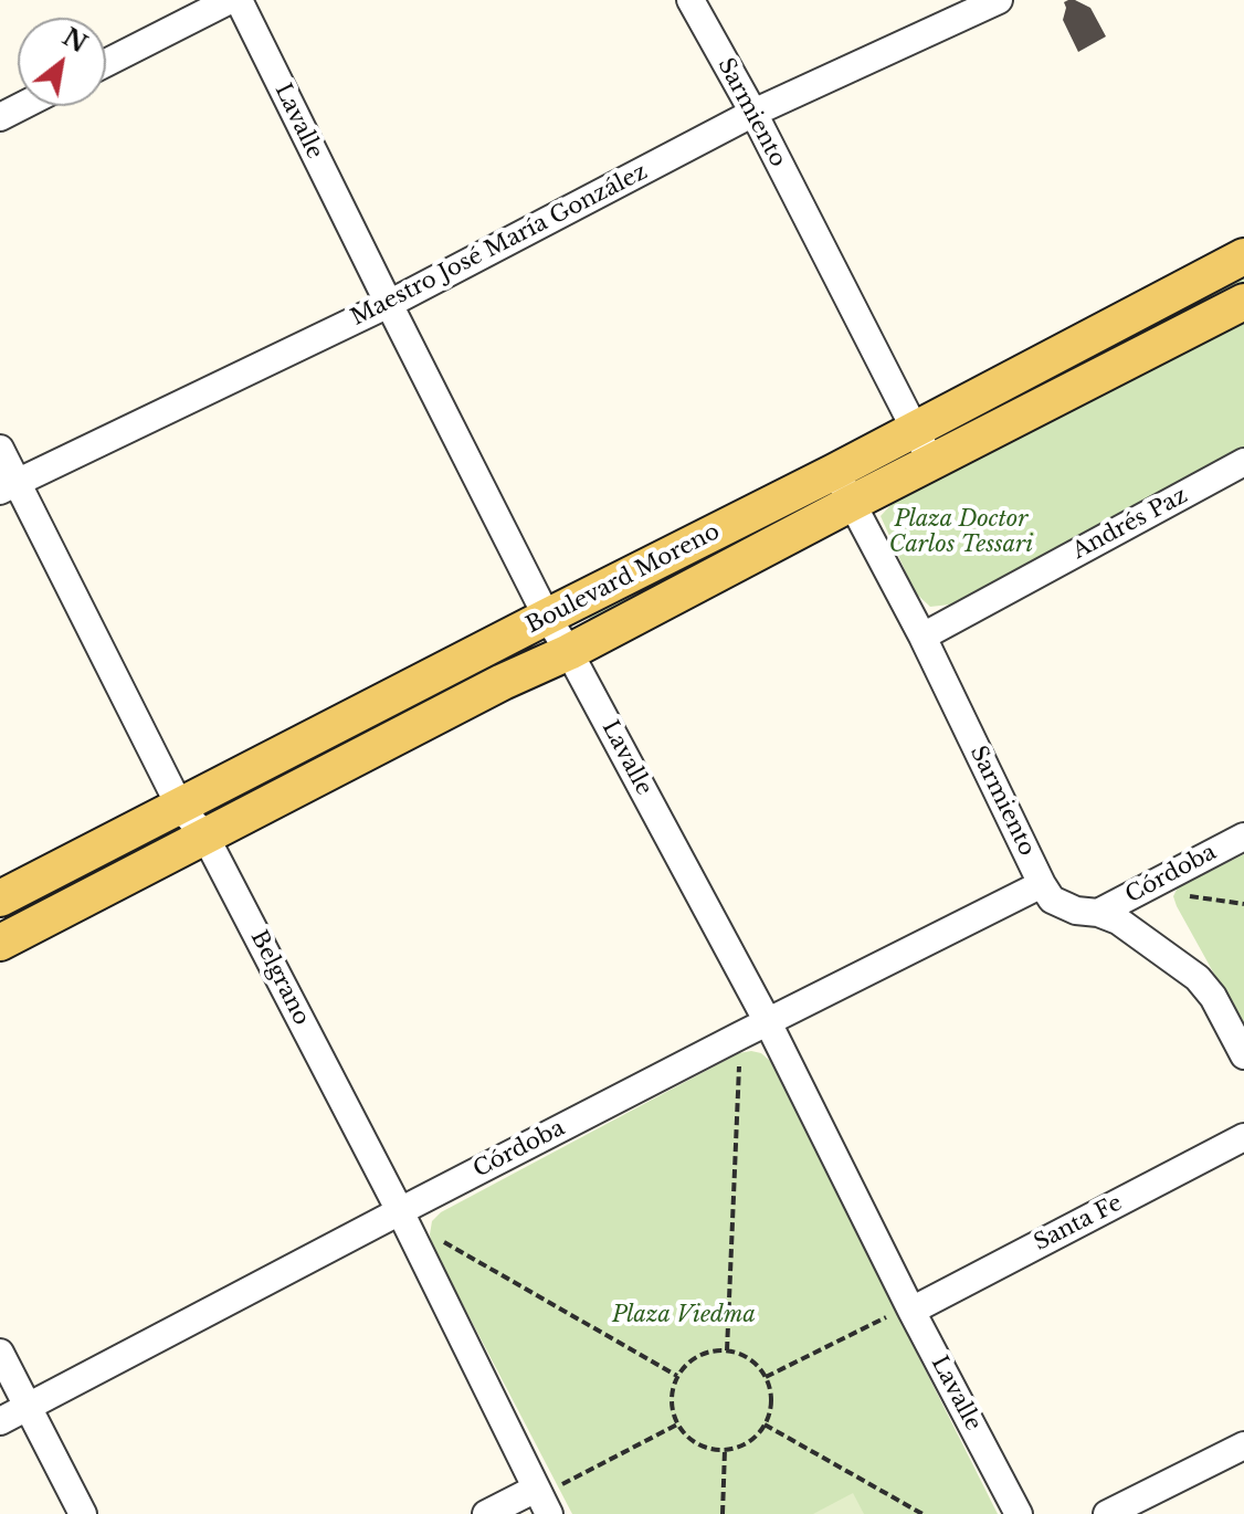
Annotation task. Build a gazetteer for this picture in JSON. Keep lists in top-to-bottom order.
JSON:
{
  "streets": {
    "main road": ["Boulevard Moreno"],
    "street": [
      "Sarmiento",
      "Lavalle",
      "Maestro José María González",
      "Andrés Paz",
      "Córdoba",
      "Belgrano",
      "Santa Fe"
    ]
  },
  "crossings": [
    ["Sarmiento", "Maestro José María González"],
    ["Sarmiento", "Andrés Paz"],
    ["Sarmiento", "Boulevard Moreno"],
    ["Sarmiento", "Córdoba"],
    ["Lavalle", "Maestro José María González"],
    ["Lavalle", "Boulevard Moreno"],
    ["Lavalle", "Córdoba"],
    ["Lavalle", "Santa Fe"],
    ["Maestro José María González", "Belgrano"],
    ["Boulevard Moreno", "Belgrano"],
    ["Córdoba", "Belgrano"]
  ],
  "parks": ["Plaza Doctor Carlos Tessari", "Plaza Viedma"],
  "north": "top right"
}
